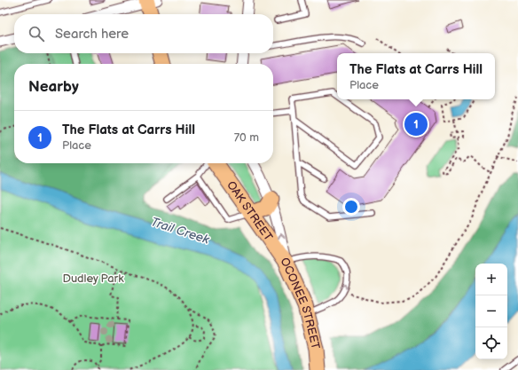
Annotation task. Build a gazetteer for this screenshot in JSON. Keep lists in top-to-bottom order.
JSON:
{
  "streets": {
    "main road": ["OAK STREET", "OCONEE STREET"]
  },
  "crossings": [
    ["OAK STREET", "OCONEE STREET"]
  ],
  "water": ["Trail Creek"],
  "parks": ["Dudley Park"],
  "page": {
    "search": "Search here",
    "popup": ["The Flats at Carrs Hill", "Place"],
    "heading": "Nearby",
    "list": [
      {
        "mark": "1",
        "name": "The Flats at Carrs Hill",
        "note": "Place",
        "value": "70 m"
      }
    ],
    "pins": "1",
    "map_buttons": ["+", "−"]
  }
}
